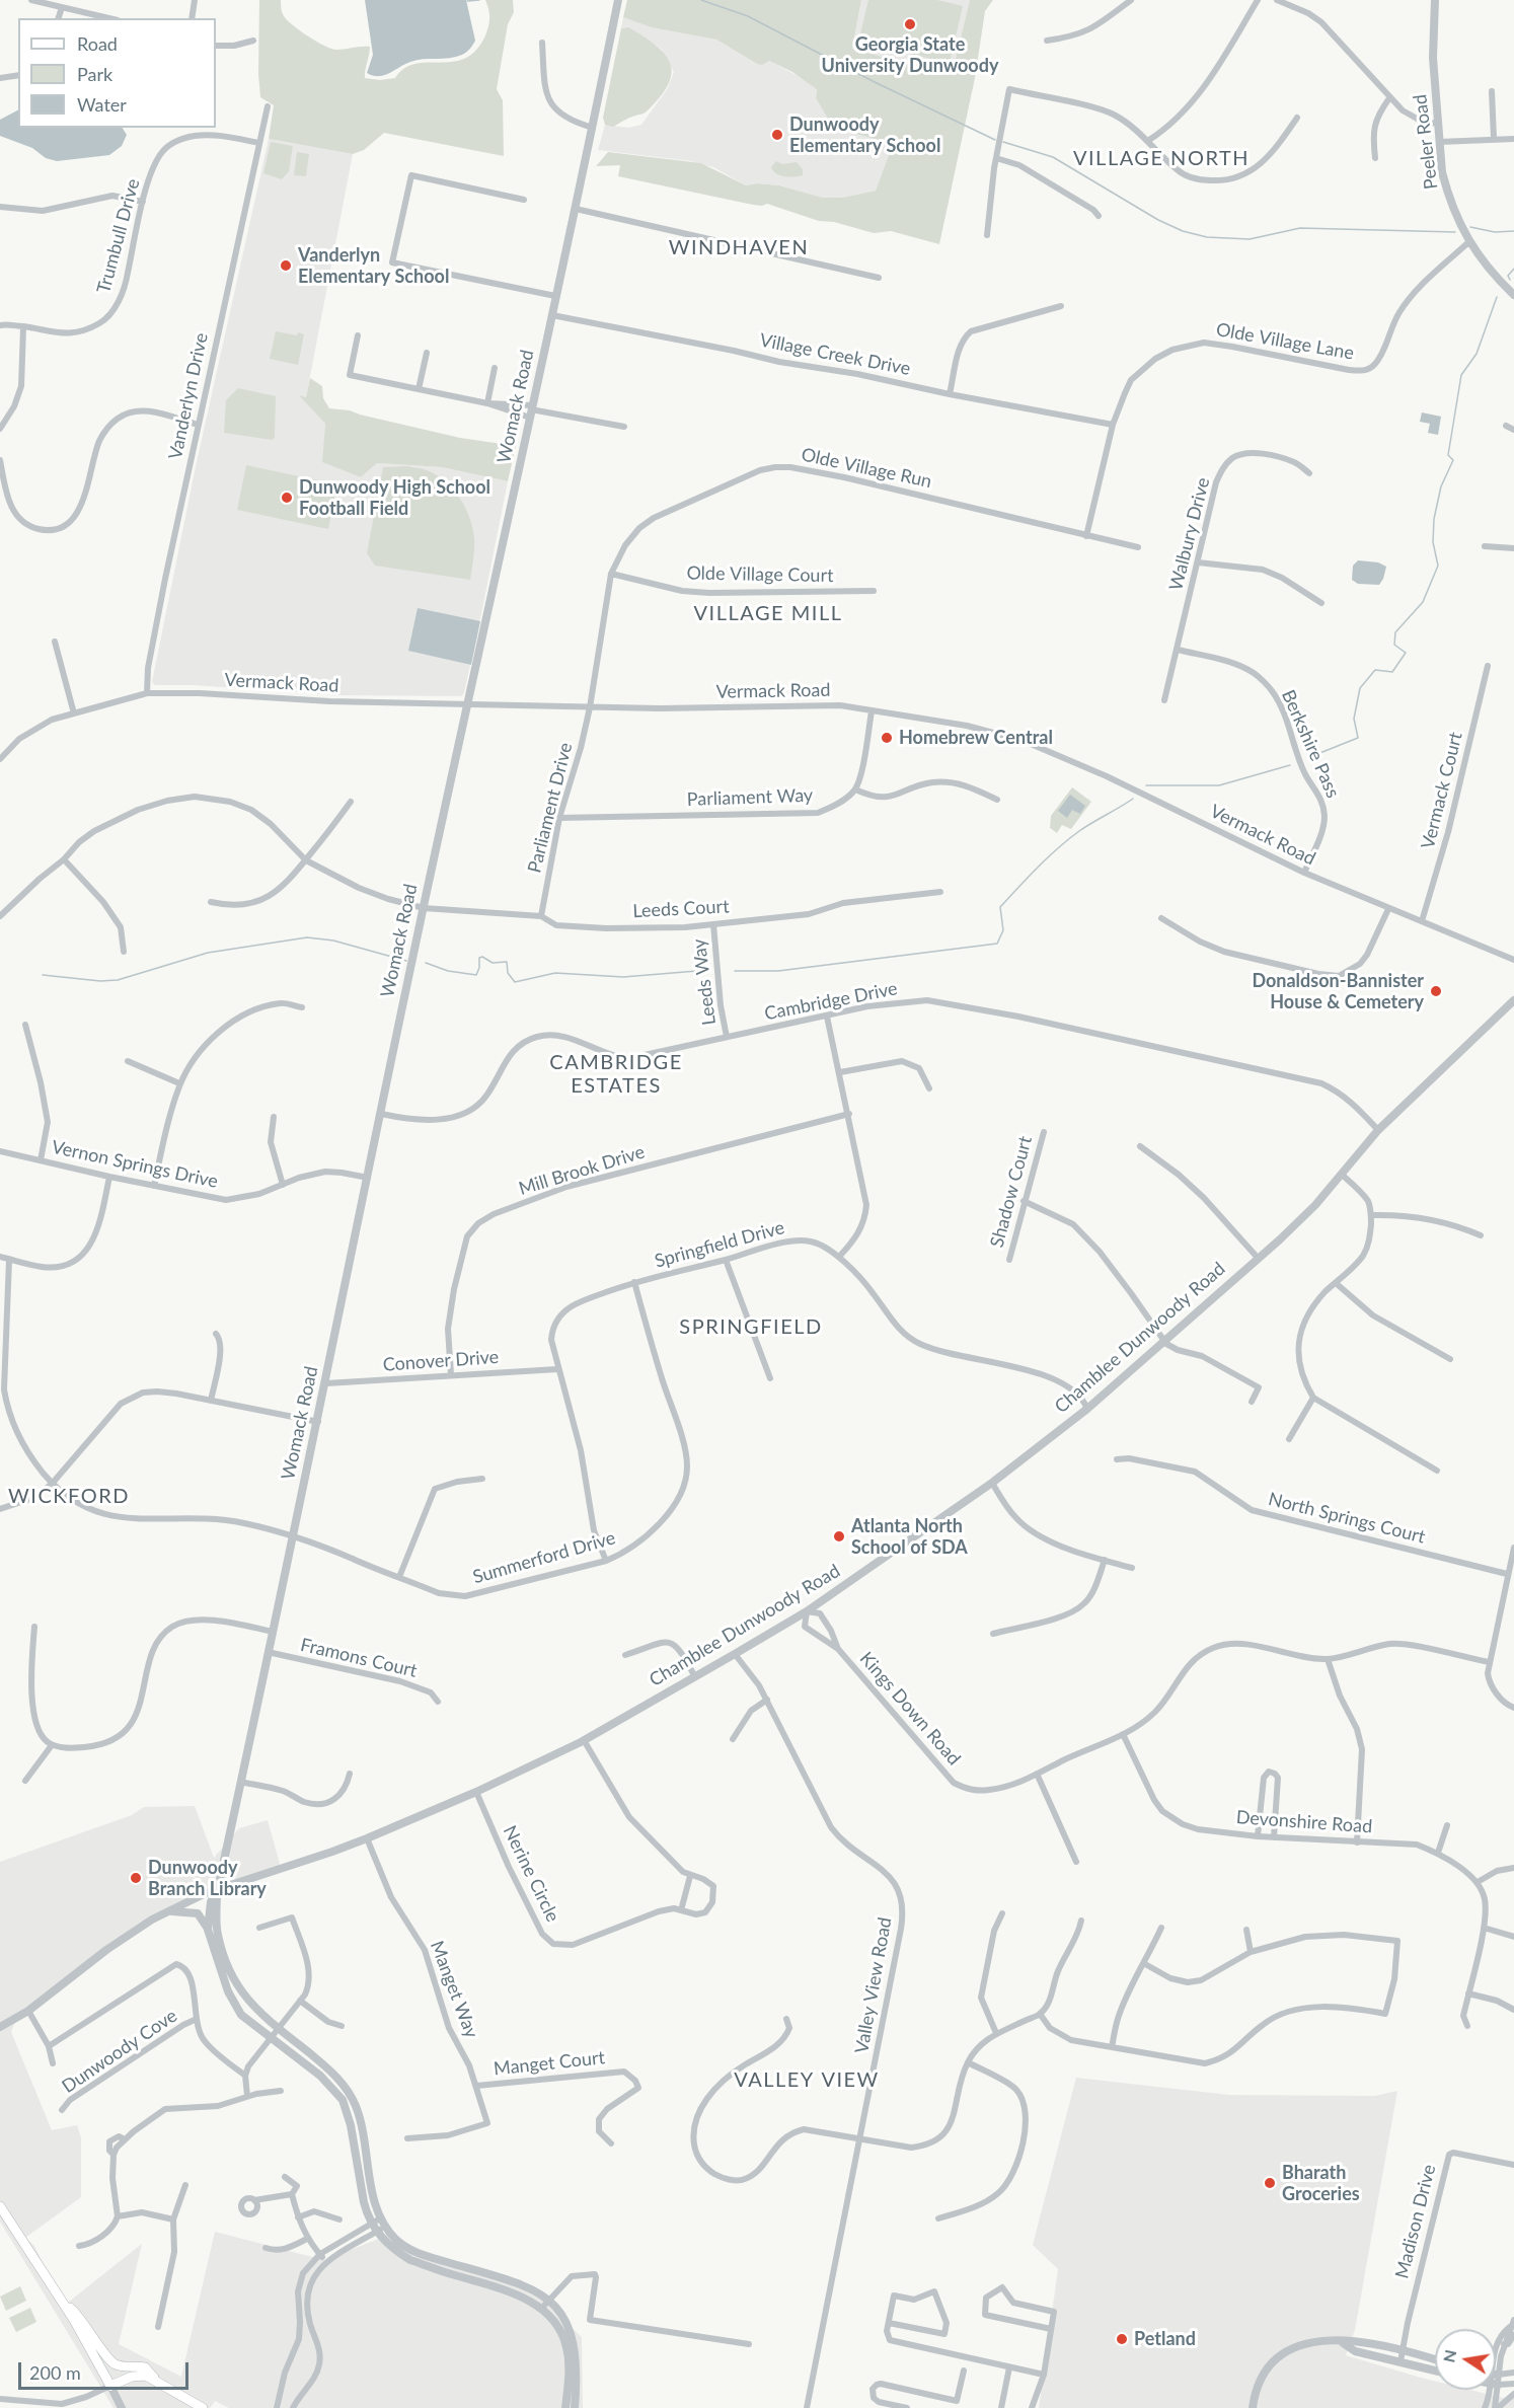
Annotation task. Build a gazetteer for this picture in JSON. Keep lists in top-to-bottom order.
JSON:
{
  "streets": {
    "street": [
      "Peeler Road",
      "Trumbull Drive",
      "Olde Village Lane",
      "Village Creek Drive",
      "Vanderlyn Drive",
      "Womack Road",
      "Olde Village Run",
      "Walbury Drive",
      "Olde Village Court",
      "Vermack Road",
      "Berkshire Pass",
      "Vermack Court",
      "Parliament Way",
      "Parliament Drive",
      "Leeds Court",
      "Leeds Way",
      "Cambridge Drive",
      "Vernon Springs Drive",
      "Mill Brook Drive",
      "Shadow Court",
      "Springfield Drive",
      "Chamblee Dunwoody Road",
      "Conover Drive",
      "North Springs Court",
      "Summerford Drive",
      "Framons Court",
      "Kings Down Road",
      "Devonshire Road",
      "Nerine Circle",
      "Valley View Road",
      "Manget Way",
      "Dunwoody Cove",
      "Manget Court",
      "Madison Drive"
    ]
  },
  "crossings": [
    ["Peeler Road", "Olde Village Lane"],
    ["Trumbull Drive", "Vanderlyn Drive"],
    ["Olde Village Lane", "Village Creek Drive"],
    ["Olde Village Lane", "Olde Village Run"],
    ["Village Creek Drive", "Womack Road"],
    ["Vanderlyn Drive", "Vermack Road"],
    ["Womack Road", "Vermack Road"],
    ["Womack Road", "Leeds Court"],
    ["Womack Road", "Cambridge Drive"],
    ["Womack Road", "Vernon Springs Drive"],
    ["Womack Road", "Chamblee Dunwoody Road"],
    ["Womack Road", "Conover Drive"],
    ["Womack Road", "Summerford Drive"],
    ["Womack Road", "Framons Court"],
    ["Olde Village Run", "Olde Village Court"],
    ["Olde Village Run", "Vermack Road"],
    ["Olde Village Run", "Parliament Drive"],
    ["Walbury Drive", "Berkshire Pass"],
    ["Vermack Road", "Berkshire Pass"],
    ["Vermack Road", "Vermack Court"],
    ["Vermack Road", "Parliament Drive"],
    ["Parliament Way", "Parliament Drive"],
    ["Parliament Drive", "Leeds Court"],
    ["Leeds Court", "Leeds Way"],
    ["Leeds Way", "Cambridge Drive"],
    ["Cambridge Drive", "Chamblee Dunwoody Road"],
    ["Mill Brook Drive", "Conover Drive"],
    ["Springfield Drive", "Chamblee Dunwoody Road"],
    ["Springfield Drive", "Conover Drive"],
    ["Springfield Drive", "Summerford Drive"],
    ["Chamblee Dunwoody Road", "Kings Down Road"],
    ["Chamblee Dunwoody Road", "Nerine Circle"],
    ["Chamblee Dunwoody Road", "Valley View Road"],
    ["Chamblee Dunwoody Road", "Manget Way"],
    ["Kings Down Road", "Devonshire Road"],
    ["Manget Way", "Manget Court"]
  ],
  "districts": [
    "VILLAGE NORTH",
    "WINDHAVEN",
    "VILLAGE MILL",
    "CAMBRIDGE ESTATES",
    "SPRINGFIELD",
    "WICKFORD",
    "VALLEY VIEW"
  ],
  "places": [
    "Georgia State University Dunwoody",
    "Dunwoody Elementary School",
    "Vanderlyn Elementary School",
    "Dunwoody High School Football Field",
    "Homebrew Central",
    "Donaldson-Bannister House & Cemetery",
    "Atlanta North School of SDA",
    "Dunwoody Branch Library",
    "Bharath Groceries",
    "Petland"
  ],
  "legend": ["Road", "Park", "Water"],
  "scale_bar": "200 m",
  "north": "left"
}
